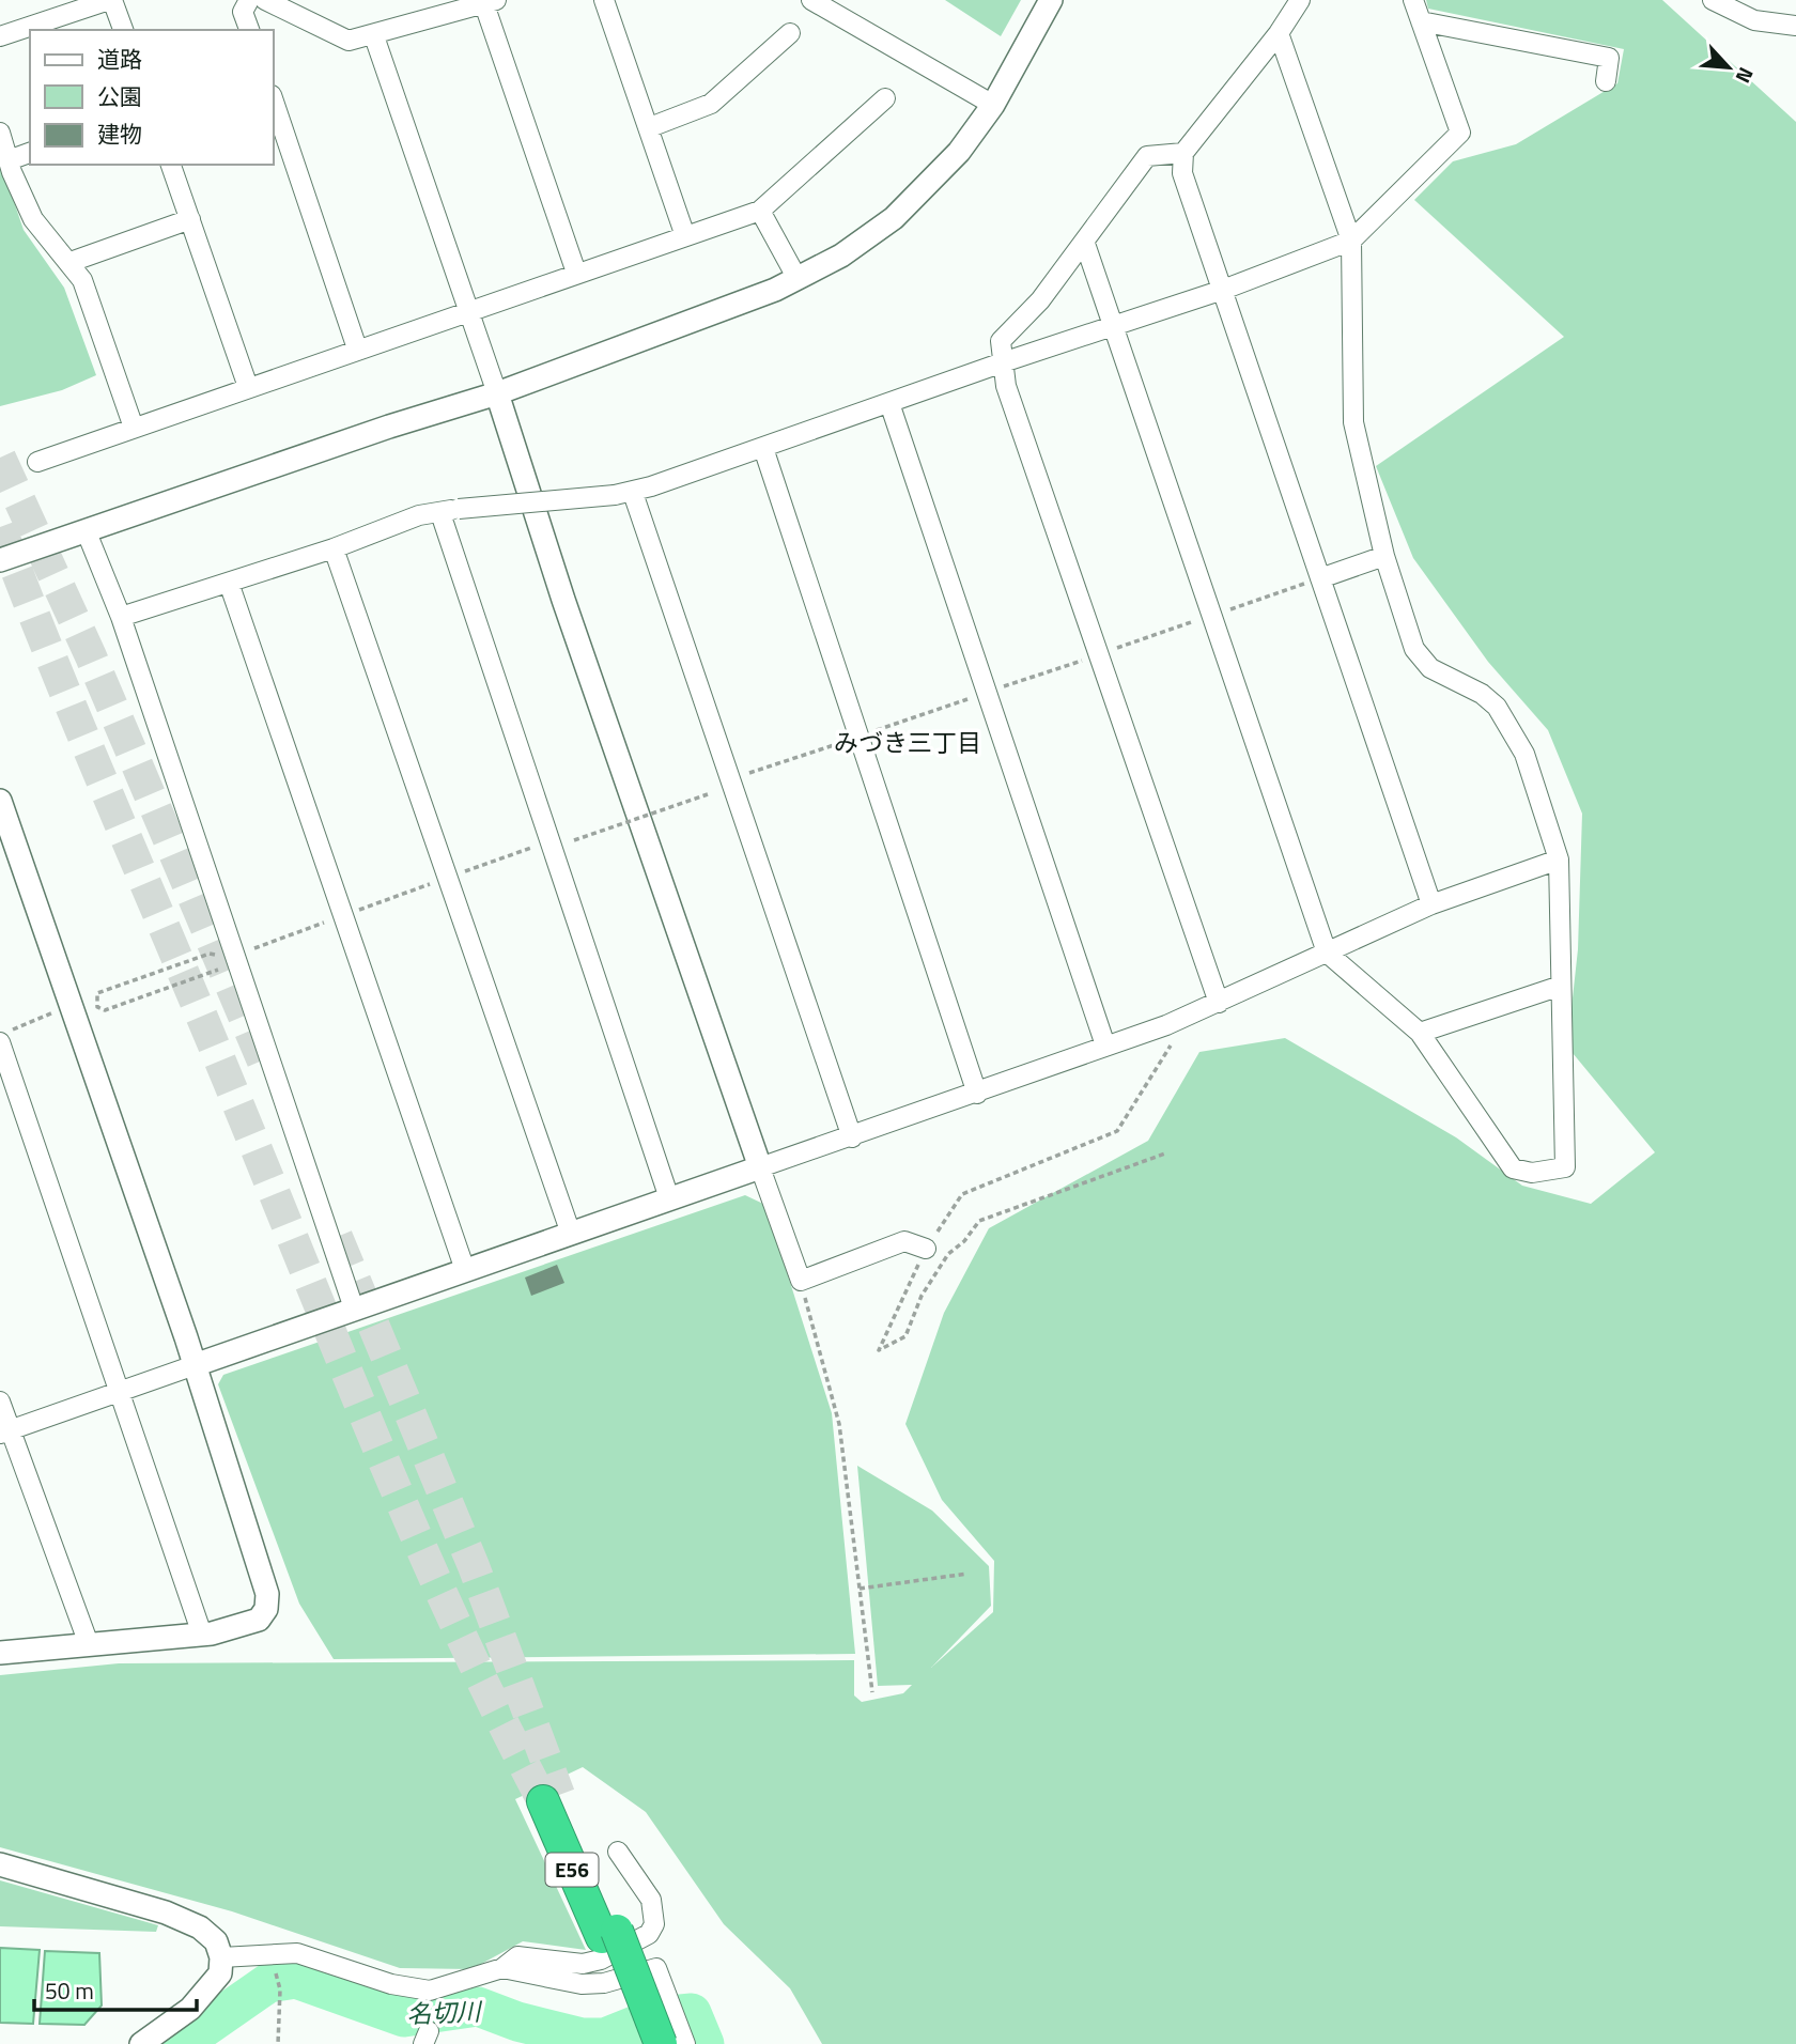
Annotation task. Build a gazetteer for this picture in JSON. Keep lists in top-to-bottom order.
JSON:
{
  "streets": {
    "highway": ["E56"]
  },
  "districts": ["みづき三丁目"],
  "water": ["名切川"],
  "legend": ["道路", "公園", "建物"],
  "scale_bar": "50 m",
  "north": "bottom right"
}
